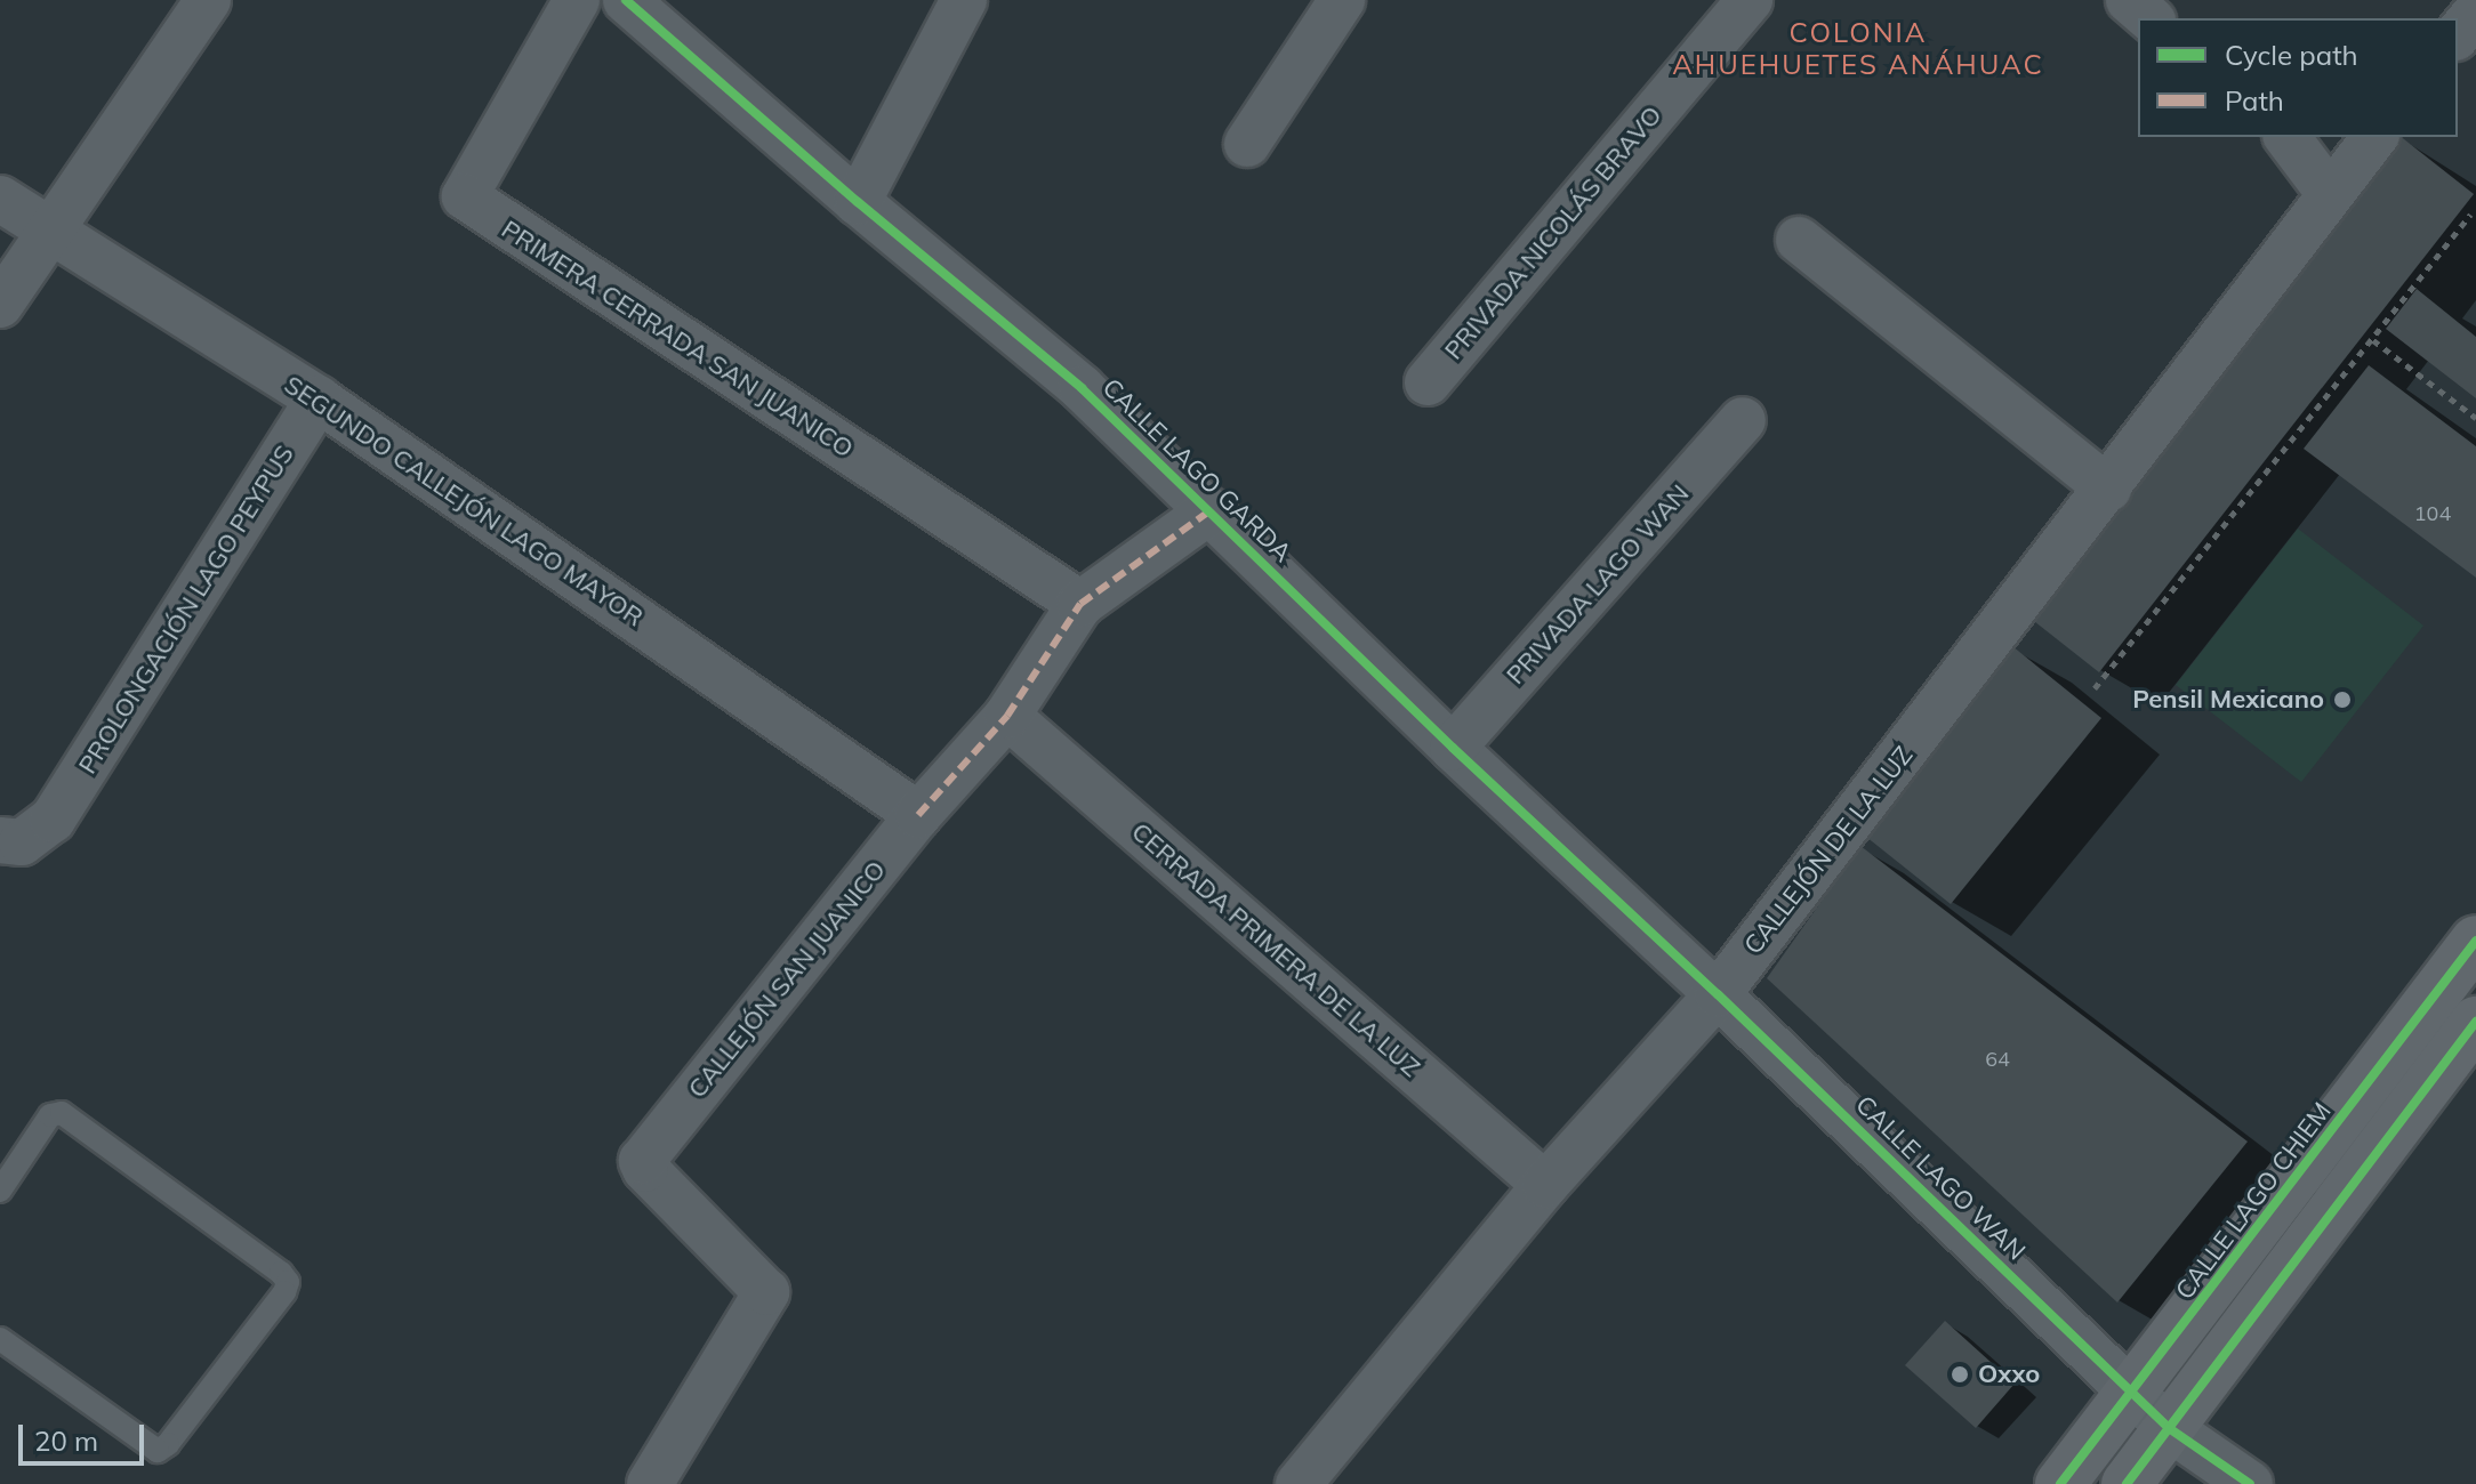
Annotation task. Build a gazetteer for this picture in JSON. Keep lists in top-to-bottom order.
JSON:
{
  "streets": {
    "street": [
      "PRIVADA NICOLÁS BRAVO",
      "PRIMERA CERRADA SAN JUANICO",
      "CALLE LAGO GARDA",
      "SEGUNDO CALLEJÓN LAGO MAYOR",
      "PRIVADA LAGO WAN",
      "PROLONGACIÓN LAGO PEYPUS",
      "CALLEJÓN DE LA LUZ",
      "CERRADA PRIMERA DE LA LUZ",
      "CALLEJÓN SAN JUANICO",
      "CALLE LAGO WAN",
      "CALLE LAGO CHIEM"
    ]
  },
  "crossings": [
    ["PRIMERA CERRADA SAN JUANICO", "CALLEJÓN SAN JUANICO"],
    ["CALLE LAGO GARDA", "PRIVADA LAGO WAN"],
    ["CALLE LAGO GARDA", "CALLEJÓN DE LA LUZ"],
    ["CALLE LAGO GARDA", "CALLEJÓN SAN JUANICO"],
    ["CALLE LAGO GARDA", "CALLE LAGO WAN"],
    ["SEGUNDO CALLEJÓN LAGO MAYOR", "PROLONGACIÓN LAGO PEYPUS"],
    ["SEGUNDO CALLEJÓN LAGO MAYOR", "CALLEJÓN SAN JUANICO"],
    ["CALLEJÓN DE LA LUZ", "CERRADA PRIMERA DE LA LUZ"],
    ["CALLEJÓN DE LA LUZ", "CALLE LAGO WAN"],
    ["CERRADA PRIMERA DE LA LUZ", "CALLEJÓN SAN JUANICO"],
    ["CALLE LAGO WAN", "CALLE LAGO CHIEM"]
  ],
  "districts": ["COLONIA AHUEHUETES ANÁHUAC"],
  "places": ["Pensil Mexicano", "Oxxo"],
  "house_numbers": ["104", "64"],
  "legend": ["Cycle path", "Path"],
  "scale_bar": "20 m"
}
